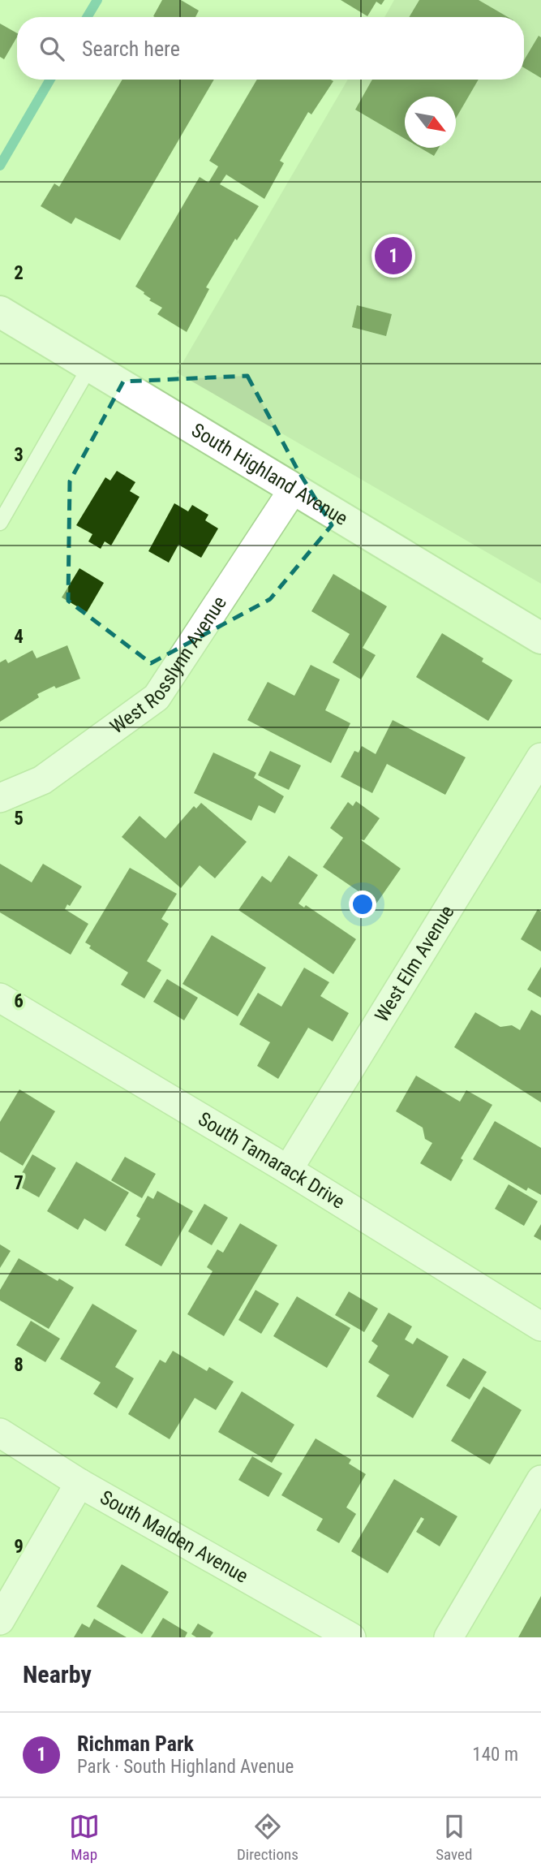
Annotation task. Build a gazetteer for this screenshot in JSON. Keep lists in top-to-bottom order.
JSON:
{
  "streets": {
    "street": [
      "South Highland Avenue",
      "West Rosslynn Avenue",
      "West Elm Avenue",
      "South Tamarack Drive",
      "South Malden Avenue"
    ]
  },
  "crossings": [
    ["South Highland Avenue", "West Rosslynn Avenue"],
    ["West Elm Avenue", "South Tamarack Drive"]
  ],
  "north": "bottom right",
  "page": {
    "search": "Search here",
    "pins": "1",
    "heading": "Nearby",
    "list": [
      {
        "mark": "1",
        "name": "Richman Park",
        "note": "Park · South Highland Avenue",
        "value": "140 m"
      }
    ],
    "nav": ["Map", "Directions", "Saved"]
  },
  "grid": {
    "rows": [
      "2",
      "3",
      "4",
      "5",
      "6",
      "7",
      "8",
      "9"
    ]
  }
}
